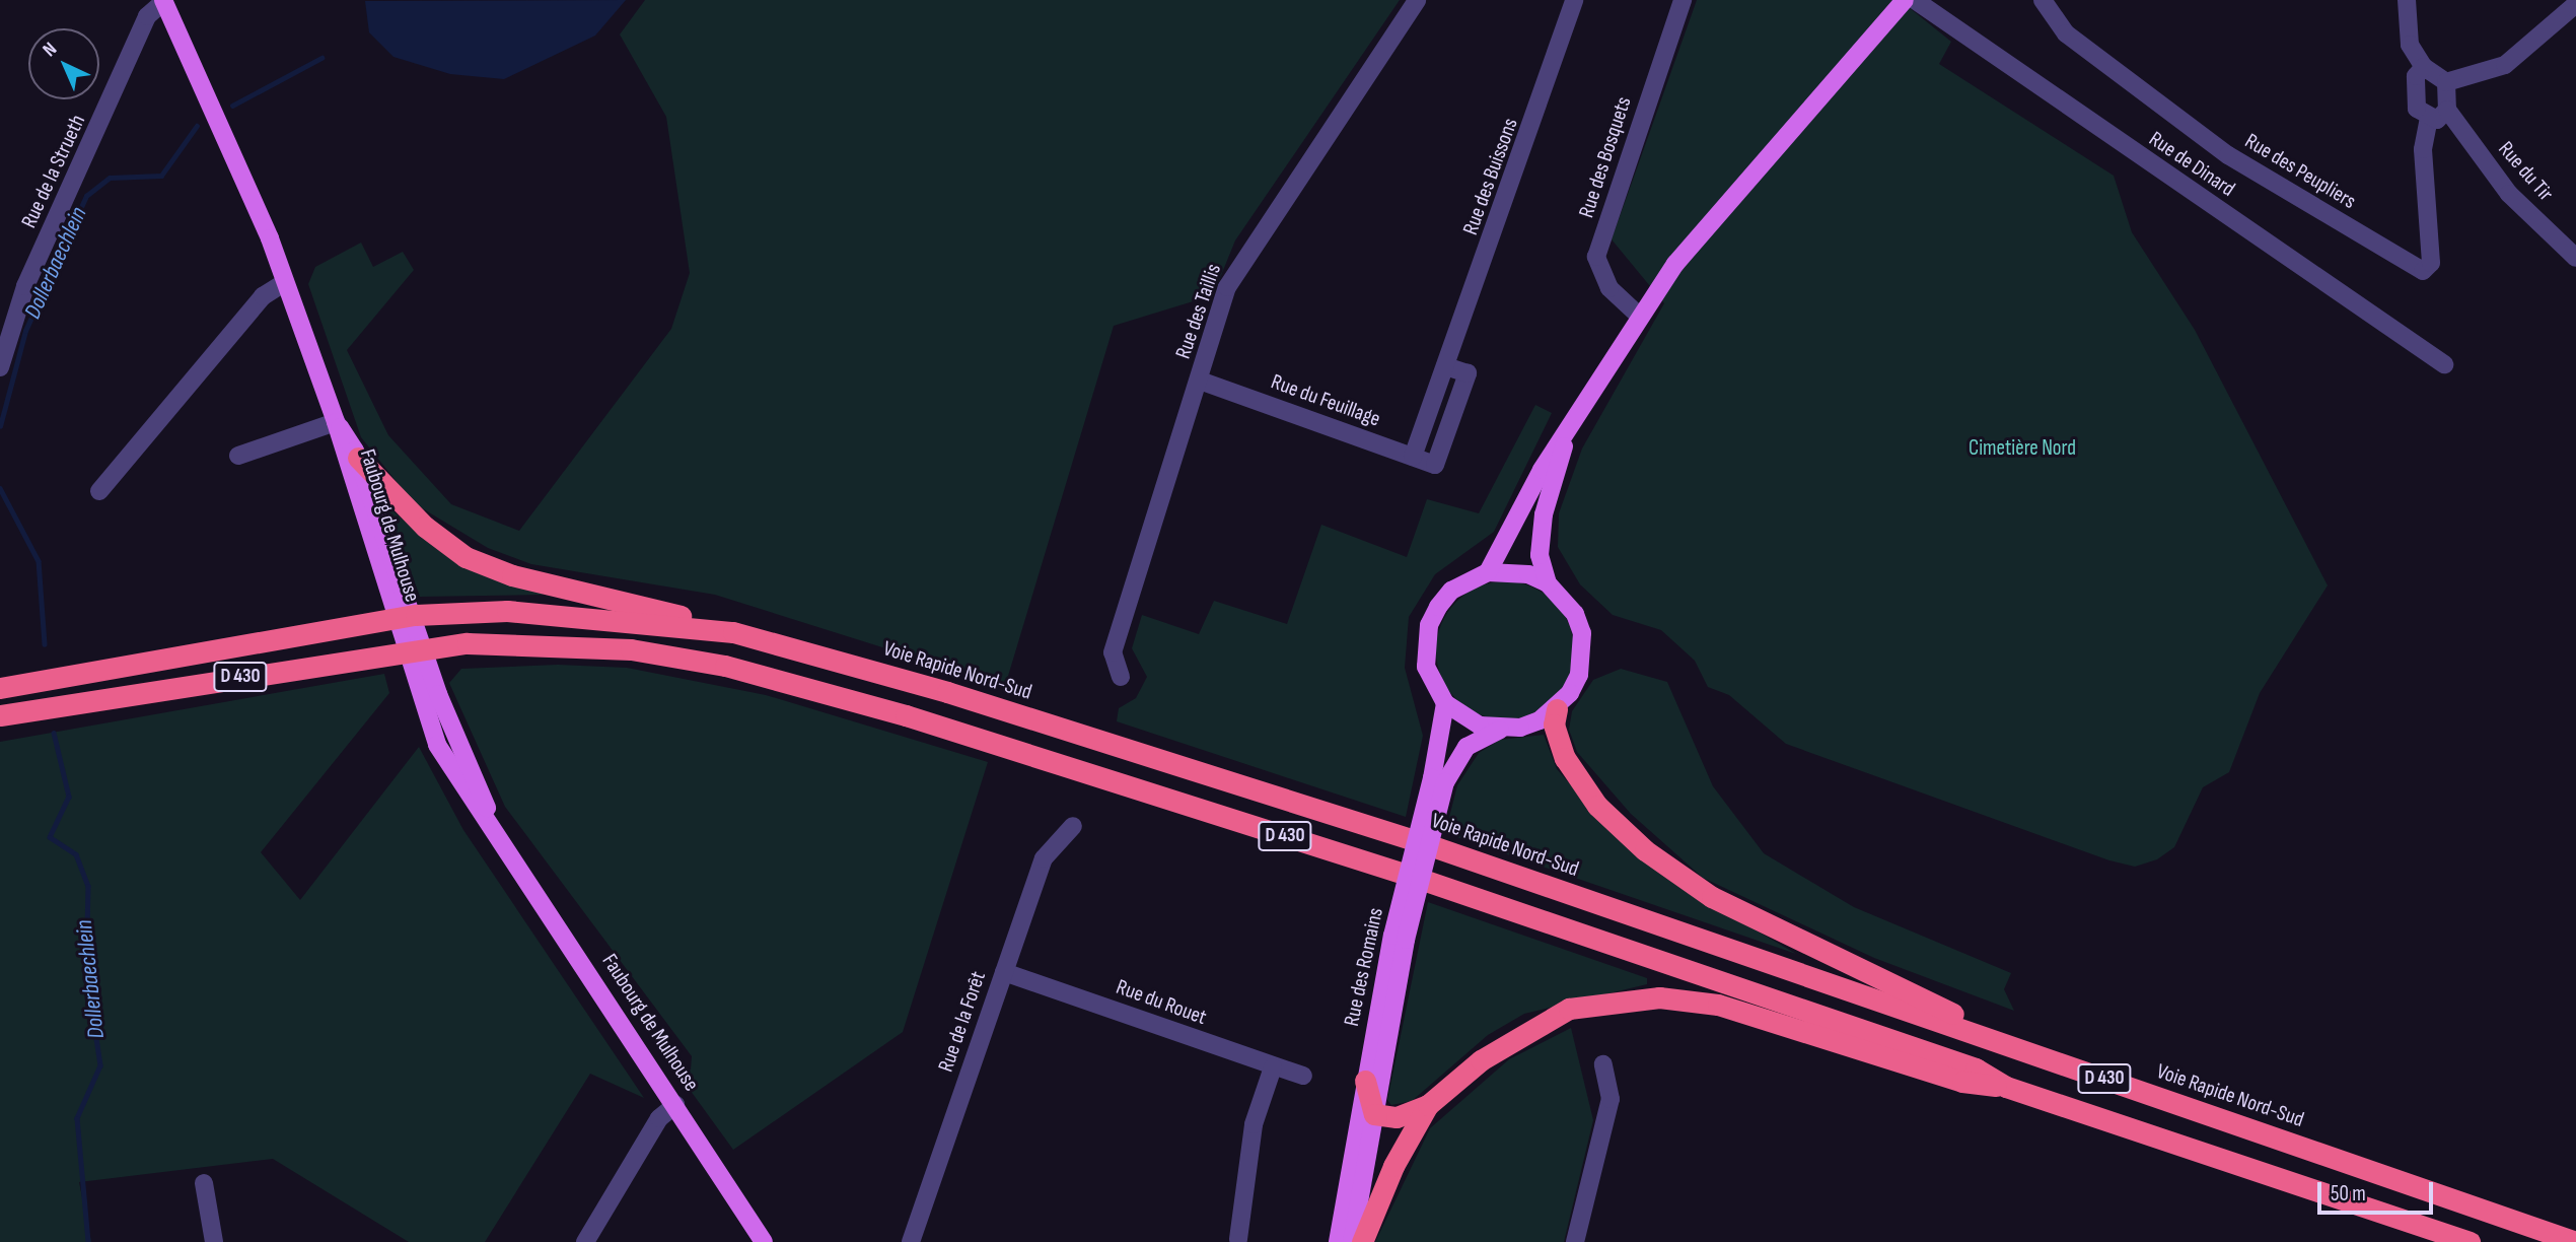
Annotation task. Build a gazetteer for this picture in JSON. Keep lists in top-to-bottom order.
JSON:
{
  "streets": {
    "highway": ["Voie Rapide Nord-Sud", "D 430"],
    "main road": ["Faubourg de Mulhouse", "Rue des Romains"],
    "street": [
      "Rue des Bosquets",
      "Rue de Dinard",
      "Rue de la Strueth",
      "Rue des Peupliers",
      "Rue du Tir",
      "Rue des Buissons",
      "Rue des Taillis",
      "Rue du Feuillage",
      "Rue du Rouet",
      "Rue de la Forêt"
    ]
  },
  "crossings": [
    ["Rue de la Strueth", "Faubourg de Mulhouse"],
    ["Rue des Buissons", "Rue du Feuillage"],
    ["Rue des Taillis", "Rue du Feuillage"],
    ["Faubourg de Mulhouse", "Voie Rapide Nord-Sud"],
    ["Faubourg de Mulhouse", "D 430"],
    ["Voie Rapide Nord-Sud", "D 430"],
    ["Rue du Rouet", "Rue de la Forêt"]
  ],
  "water": ["Dollerbaechlein"],
  "parks": ["Cimetière Nord"],
  "scale_bar": "50 m",
  "north": "top left"
}
